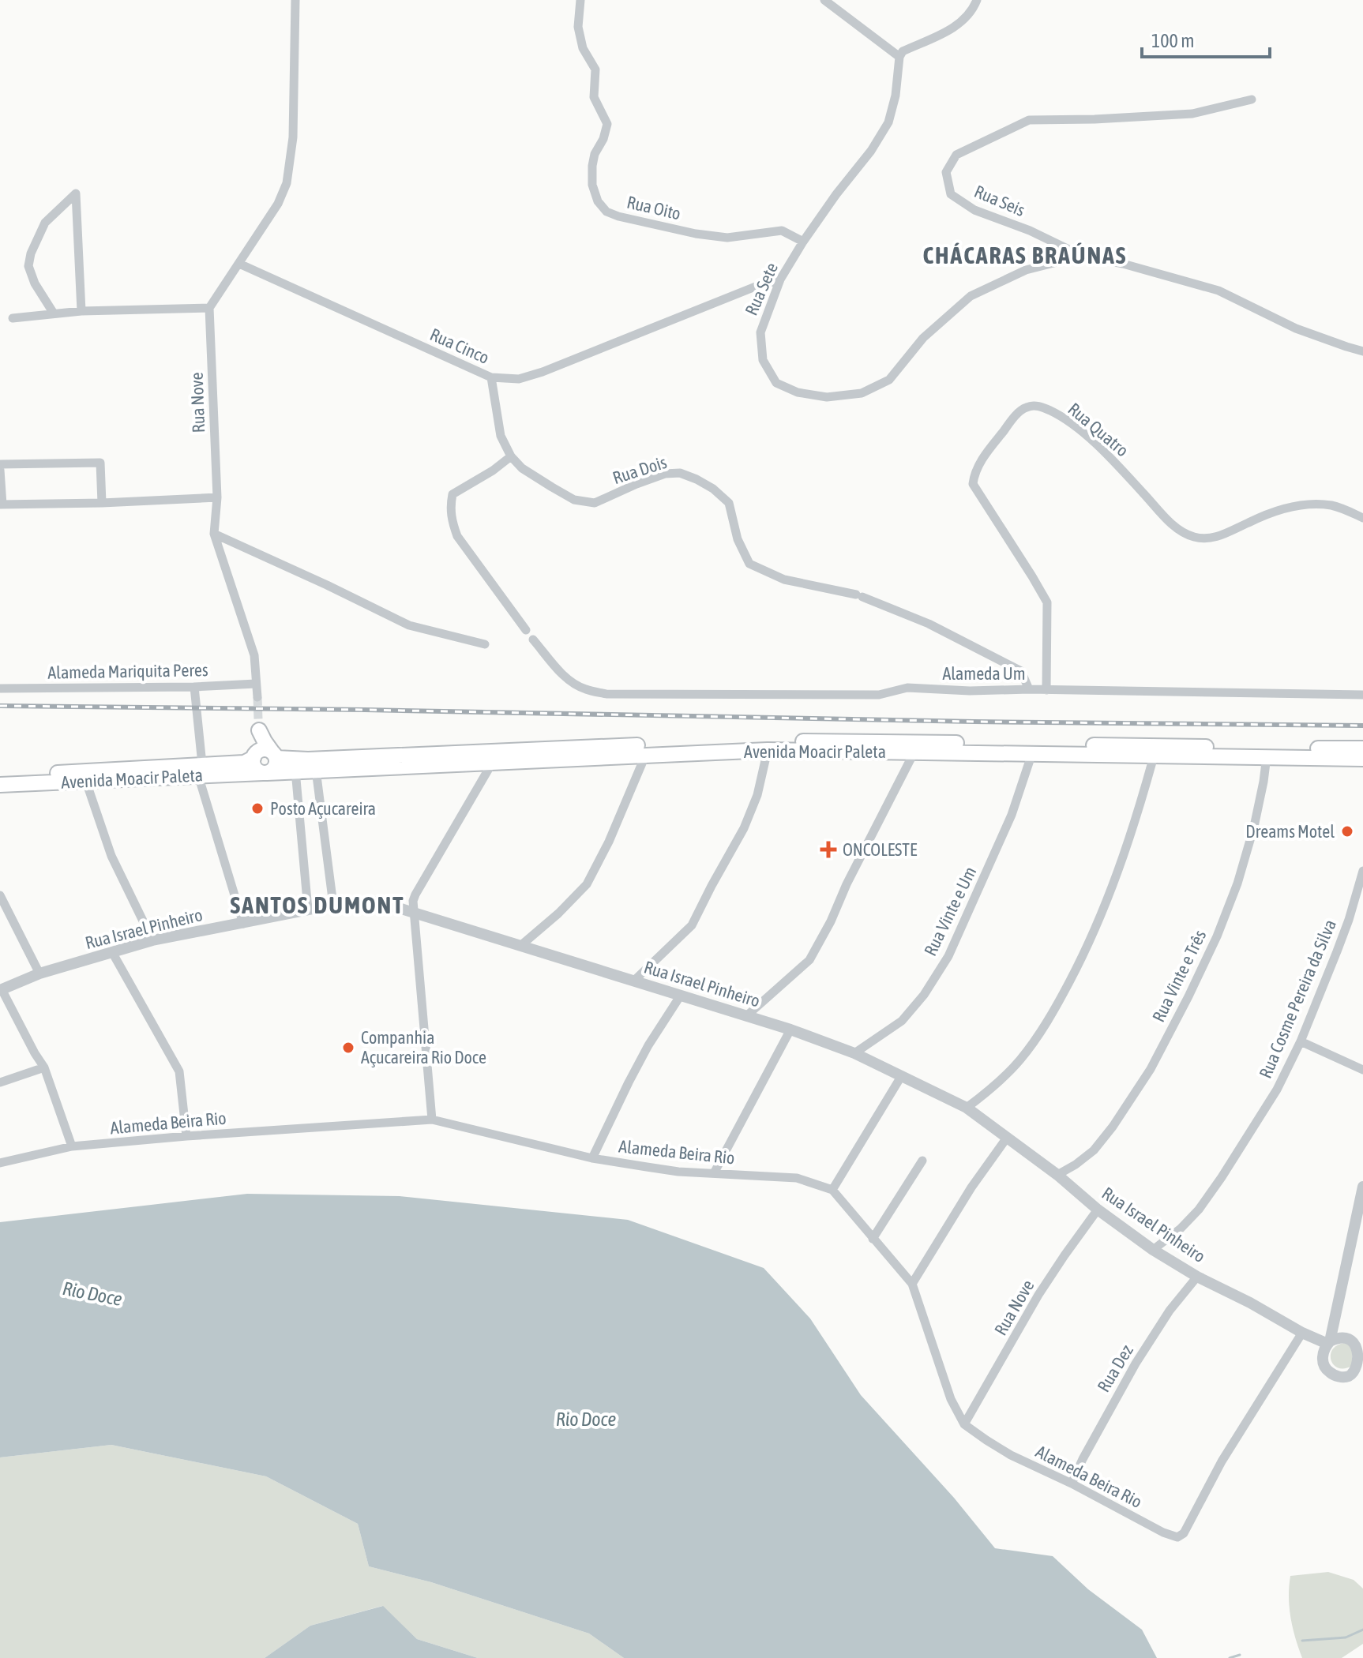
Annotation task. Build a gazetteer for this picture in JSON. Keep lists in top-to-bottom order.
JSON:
{
  "streets": {
    "main road": ["Avenida Moacir Paleta"],
    "street": [
      "Rua Seis",
      "Rua Oito",
      "Rua Sete",
      "Rua Cinco",
      "Rua Nove",
      "Rua Quatro",
      "Rua Dois",
      "Alameda Mariquita Peres",
      "Alameda Um",
      "Rua Vinte e Um",
      "Rua Israel Pinheiro",
      "Rua Vinte e Três",
      "Rua Cosme Pereira da Silva",
      "Alameda Beira Rio",
      "Rua Dez"
    ]
  },
  "crossings": [
    ["Rua Seis", "Rua Sete"],
    ["Rua Oito", "Rua Sete"],
    ["Rua Sete", "Rua Cinco"],
    ["Rua Cinco", "Rua Dois"],
    ["Rua Nove", "Rua Israel Pinheiro"],
    ["Rua Nove", "Alameda Beira Rio"],
    ["Rua Quatro", "Alameda Um"],
    ["Rua Dois", "Alameda Um"],
    ["Avenida Moacir Paleta", "Rua Vinte e Um"],
    ["Avenida Moacir Paleta", "Rua Vinte e Três"],
    ["Rua Vinte e Um", "Rua Israel Pinheiro"],
    ["Rua Israel Pinheiro", "Rua Vinte e Três"],
    ["Rua Israel Pinheiro", "Rua Cosme Pereira da Silva"],
    ["Rua Israel Pinheiro", "Alameda Beira Rio"],
    ["Rua Israel Pinheiro", "Rua Dez"],
    ["Alameda Beira Rio", "Rua Dez"]
  ],
  "districts": ["CHÁCARAS BRAÚNAS", "SANTOS DUMONT"],
  "water": ["Rio Doce"],
  "places": {
    "other": ["Posto Açucareira", "Dreams Motel", "Companhia Açucareira Rio Doce"],
    "health": ["ONCOLESTE"]
  },
  "scale_bar": "100 m"
}
